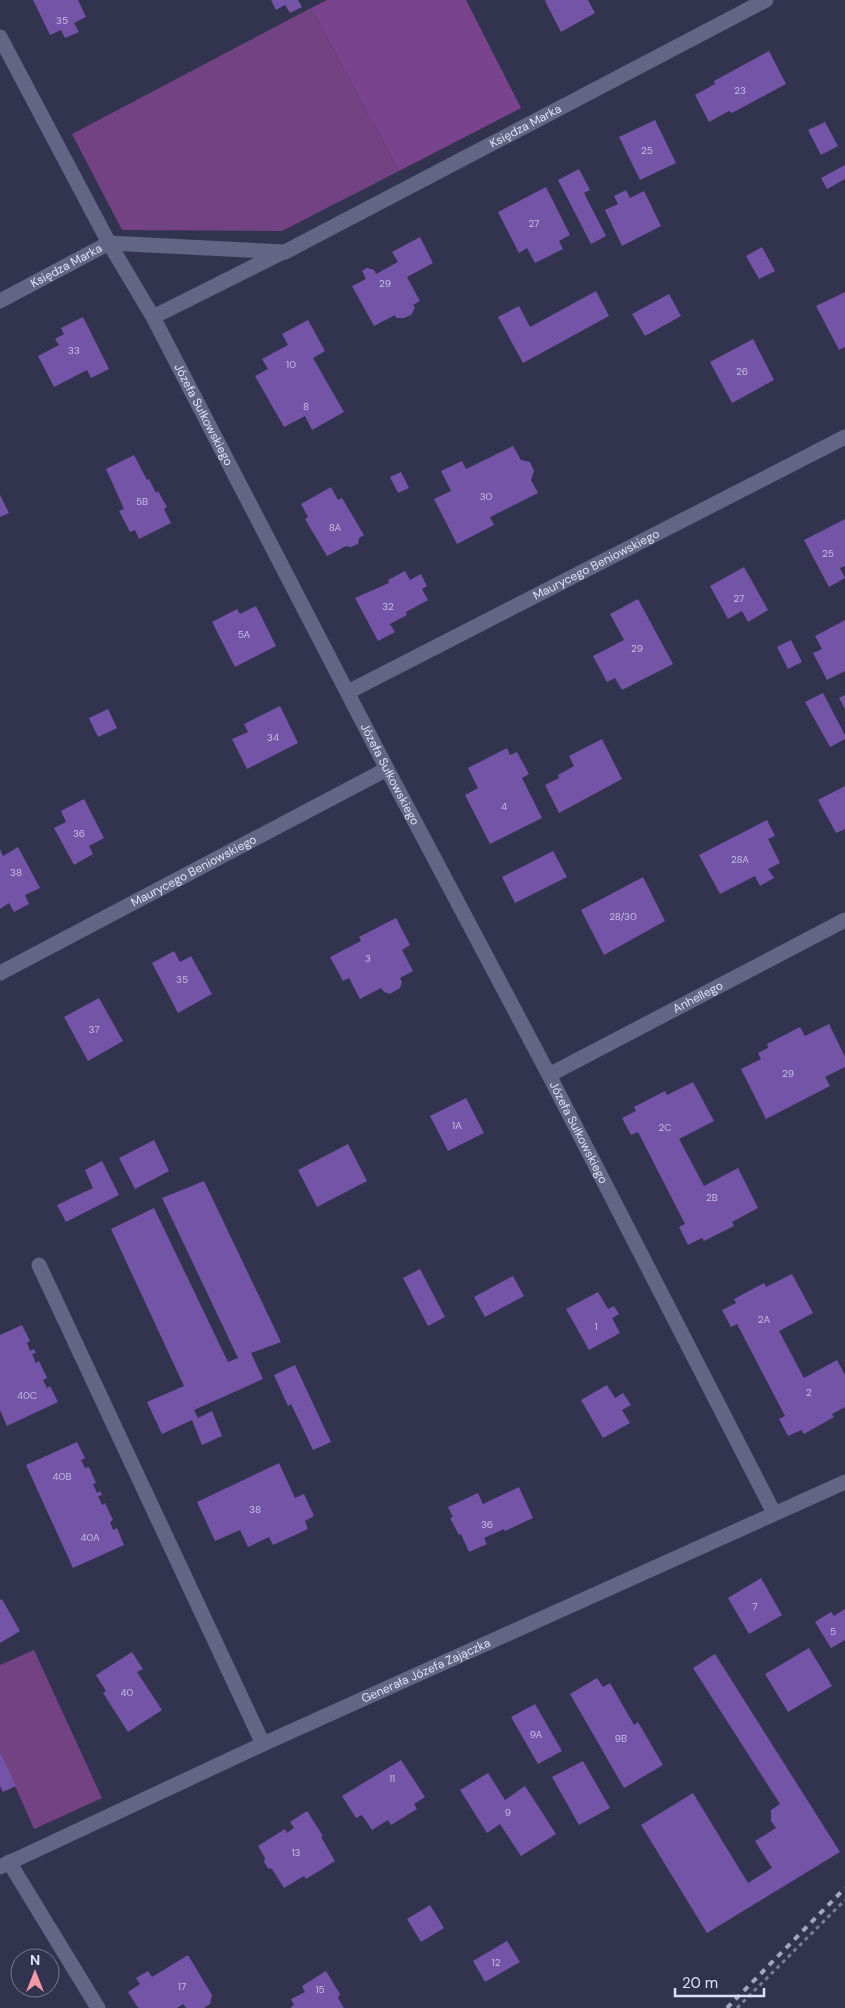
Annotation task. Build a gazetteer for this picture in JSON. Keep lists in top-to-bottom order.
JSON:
{
  "streets": {
    "street": [
      "Księdza Marka",
      "Józefa Sułkowskiego",
      "Maurycego Beniowskiego",
      "Anhellego",
      "Generała Józefa Zajączka"
    ]
  },
  "crossings": [
    ["Księdza Marka", "Józefa Sułkowskiego"],
    ["Józefa Sułkowskiego", "Maurycego Beniowskiego"],
    ["Józefa Sułkowskiego", "Anhellego"],
    ["Józefa Sułkowskiego", "Generała Józefa Zajączka"]
  ],
  "house_numbers": [
    "35",
    "23",
    "25",
    "27",
    "29",
    "33",
    "10",
    "26",
    "8",
    "30",
    "5B",
    "8A",
    "25",
    "27",
    "32",
    "5A",
    "29",
    "34",
    "4",
    "36",
    "28A",
    "38",
    "28/30",
    "3",
    "35",
    "37",
    "29",
    "1A",
    "2C",
    "2B",
    "2A",
    "1",
    "2",
    "40C",
    "40B",
    "38",
    "36",
    "40A",
    "7",
    "5",
    "40",
    "9A",
    "9B",
    "11",
    "9",
    "13",
    "12",
    "17",
    "15"
  ],
  "scale_bar": "20 m",
  "north": "top"
}
